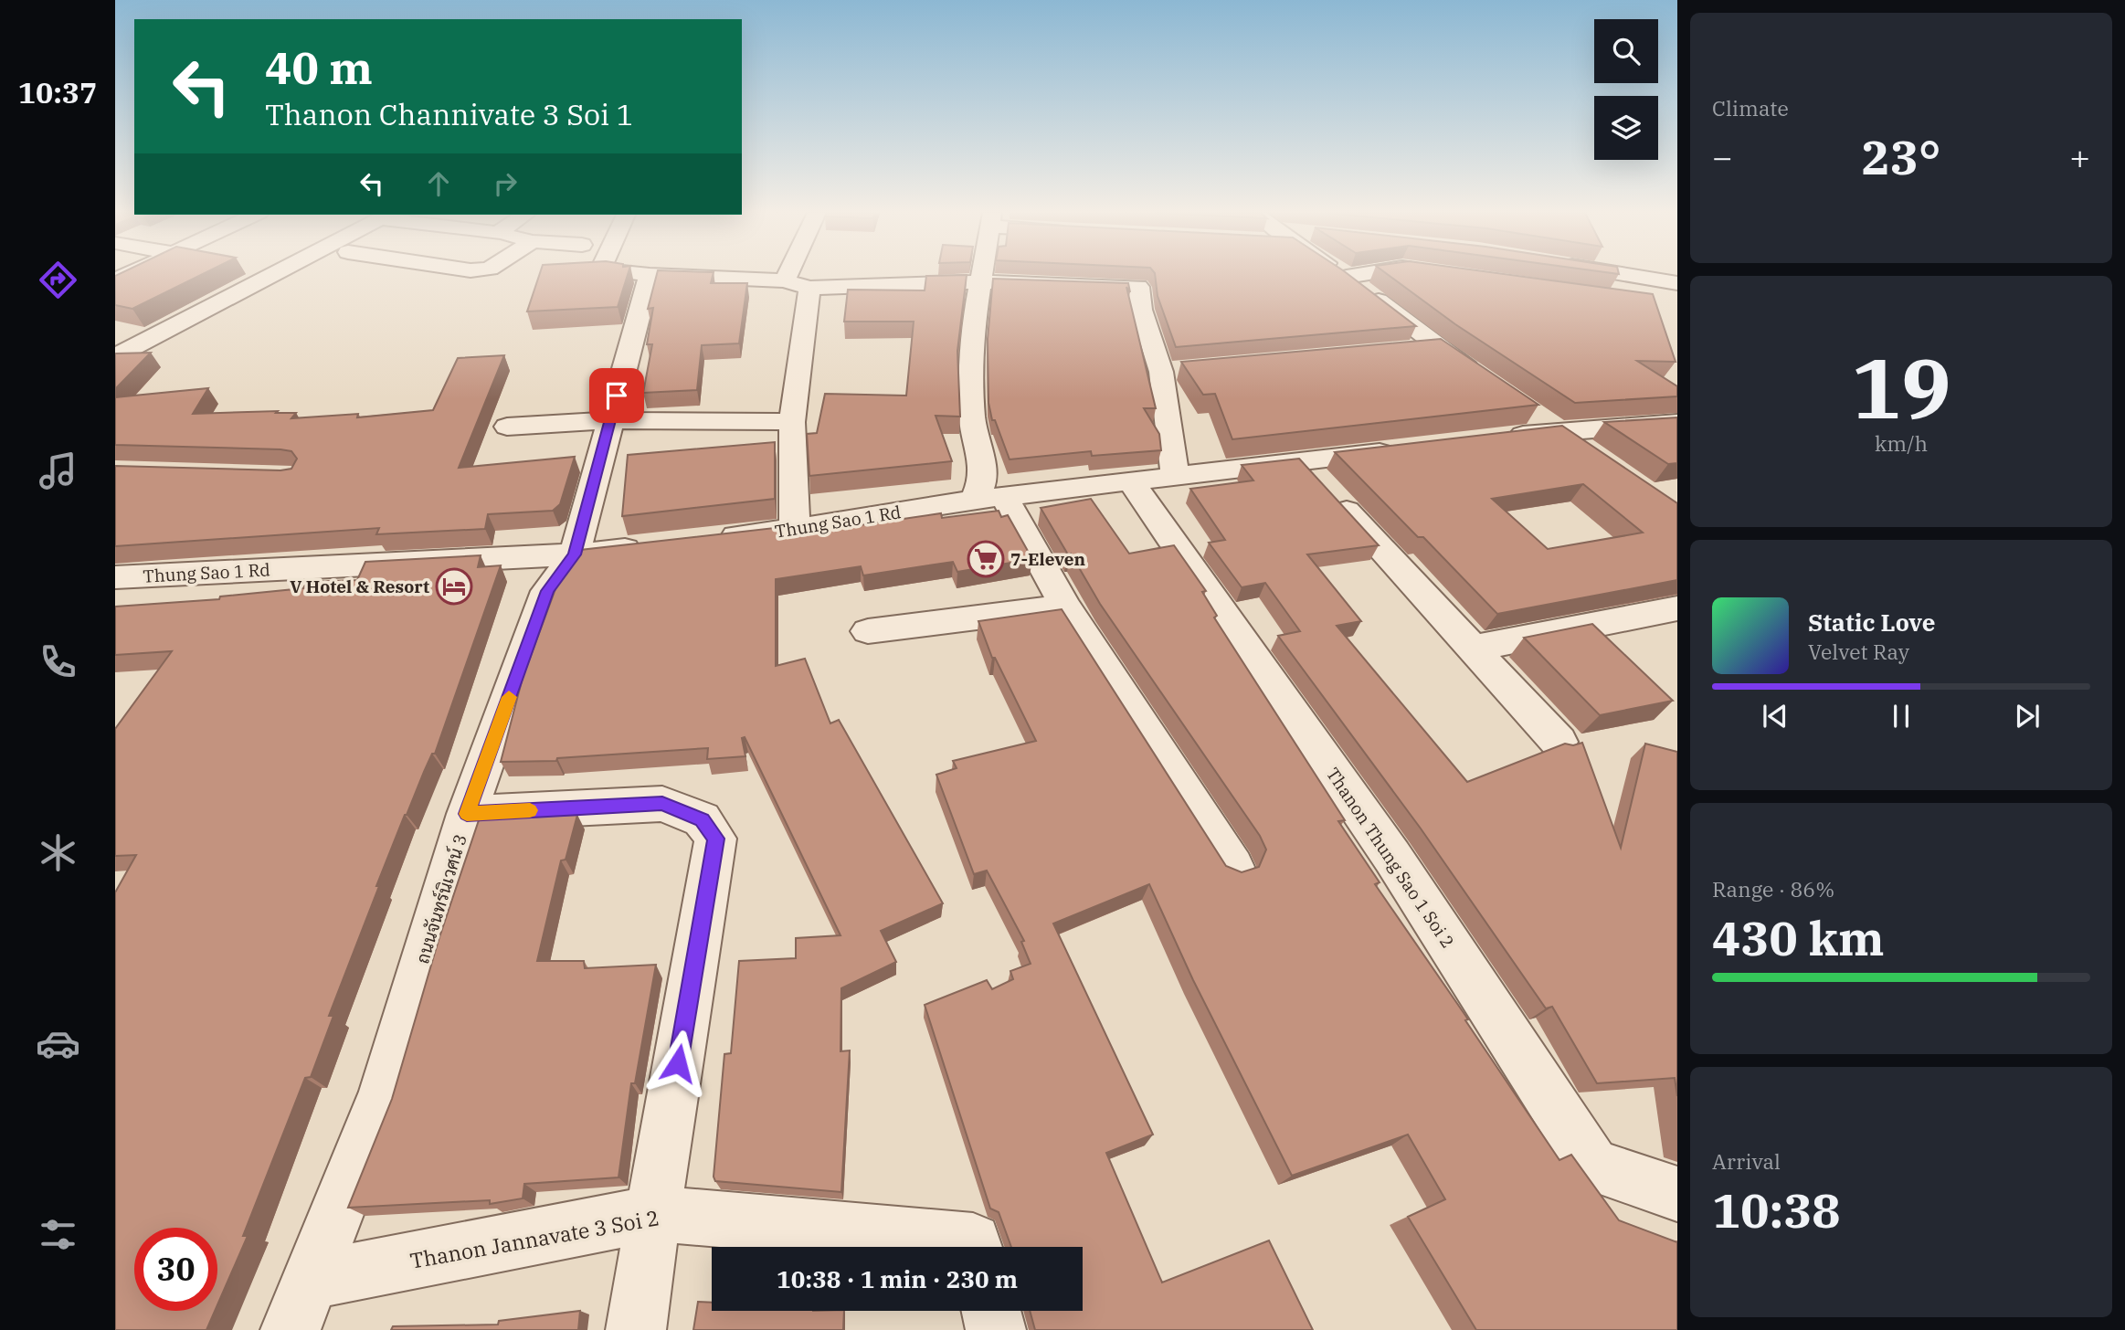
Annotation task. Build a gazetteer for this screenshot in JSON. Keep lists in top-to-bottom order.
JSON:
{
  "streets": {
    "street": [
      "Thung Sao 1 Rd",
      "Thanon Thung Sao 1 Soi 2",
      "ถนนจันทร์นิเวศน์ 3",
      "Thanon Jannavate 3 Soi 2"
    ]
  },
  "crossings": [
    ["Thung Sao 1 Rd", "Thanon Thung Sao 1 Soi 2"],
    ["Thung Sao 1 Rd", "ถนนจันทร์นิเวศน์ 3"],
    ["ถนนจันทร์นิเวศน์ 3", "Thanon Jannavate 3 Soi 2"]
  ],
  "places": {
    "supermarket": ["7-Eleven"],
    "hotel": ["V Hotel & Resort"]
  },
  "page": {
    "tabs": "10:37",
    "tile": [
      "Climate",
      ["19", "km/h"],
      ["Range · 86%", "430 km"],
      ["Arrival", "10:38"]
    ],
    "turn": ["40 m", "Thanon Channivate 3 Soi 1"],
    "heat": ["−", "23°", "+"],
    "song": ["Static Love", "Velvet Ray"],
    "limit": "30",
    "trip": "10:38 · 1 min · 230 m"
  }
}
